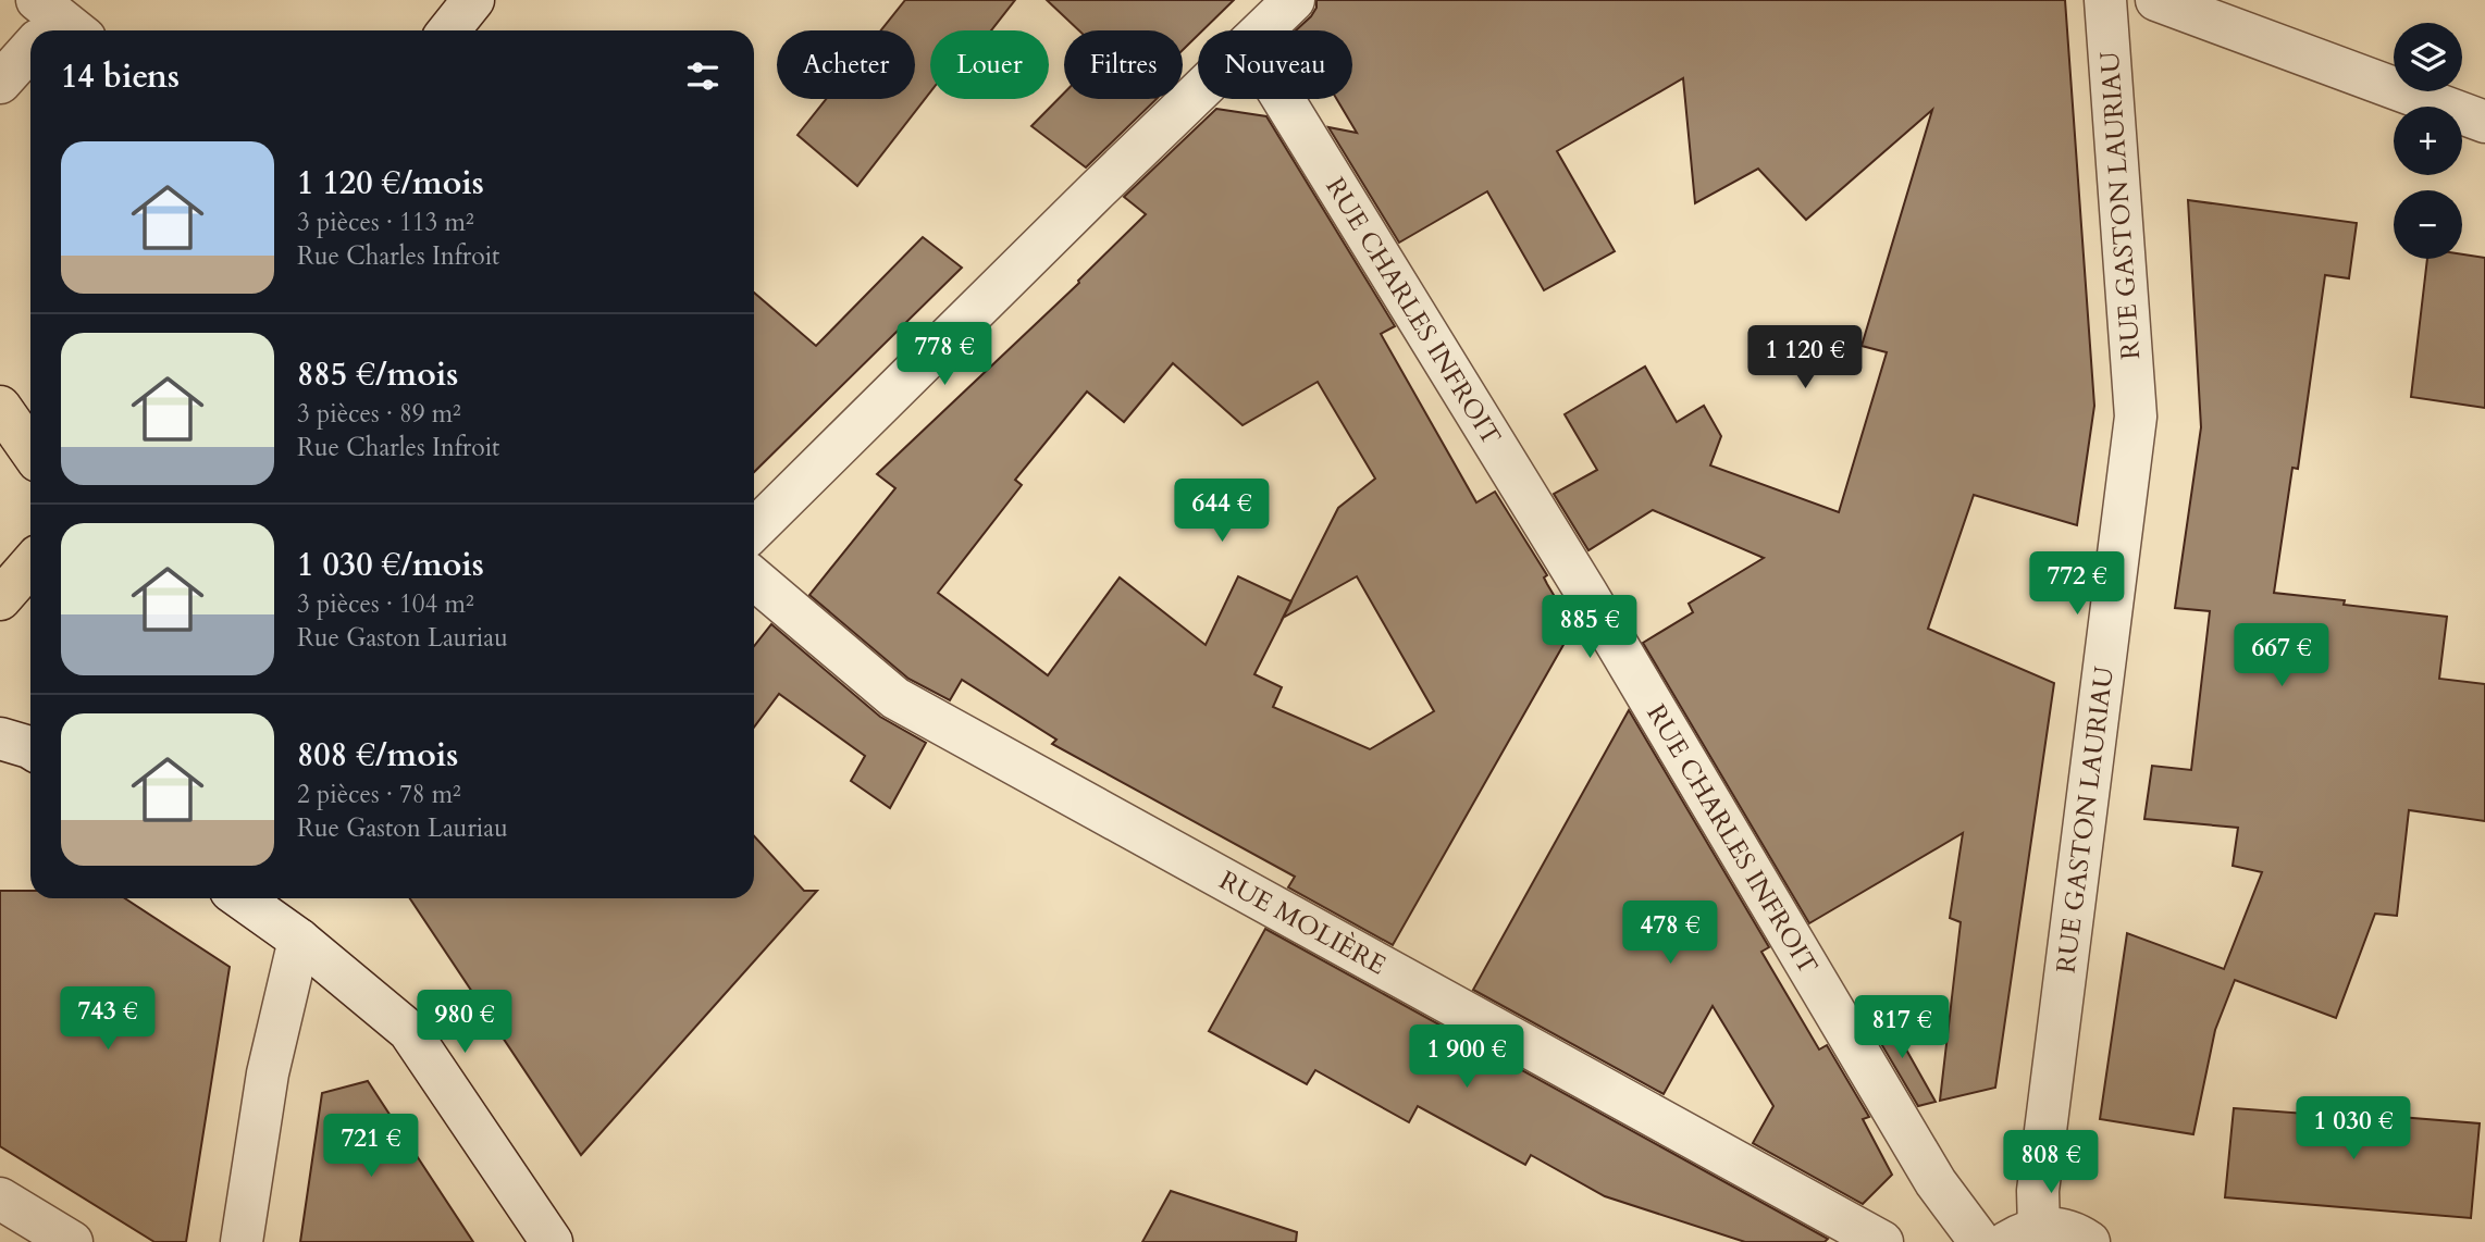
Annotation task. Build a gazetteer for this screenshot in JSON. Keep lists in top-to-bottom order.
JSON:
{
  "streets": {
    "street": ["RUE GASTON LAURIAU", "RUE CHARLES INFROIT", "RUE MOLIÈRE"]
  },
  "page": {
    "map_buttons": ["+", "−"],
    "chip": [
      "Acheter",
      "Louer",
      "Filtres",
      "Nouveau"
    ],
    "heading": "14 biens",
    "list": [
      {
        "name": "1 120 €/mois",
        "note": "3 pièces · 113 m² · Rue Charles Infroit"
      },
      {
        "name": "885 €/mois",
        "note": "3 pièces · 89 m² · Rue Charles Infroit"
      },
      {
        "name": "1 030 €/mois",
        "note": "3 pièces · 104 m² · Rue Gaston Lauriau"
      },
      {
        "name": "808 €/mois",
        "note": "2 pièces · 78 m² · Rue Gaston Lauriau"
      }
    ],
    "price": [
      "778 €",
      "1 120 €",
      "644 €",
      "772 €",
      "885 €",
      "667 €",
      "478 €",
      "743 €",
      "980 €",
      "817 €",
      "1 900 €",
      "1 030 €",
      "721 €",
      "808 €"
    ]
  }
}
